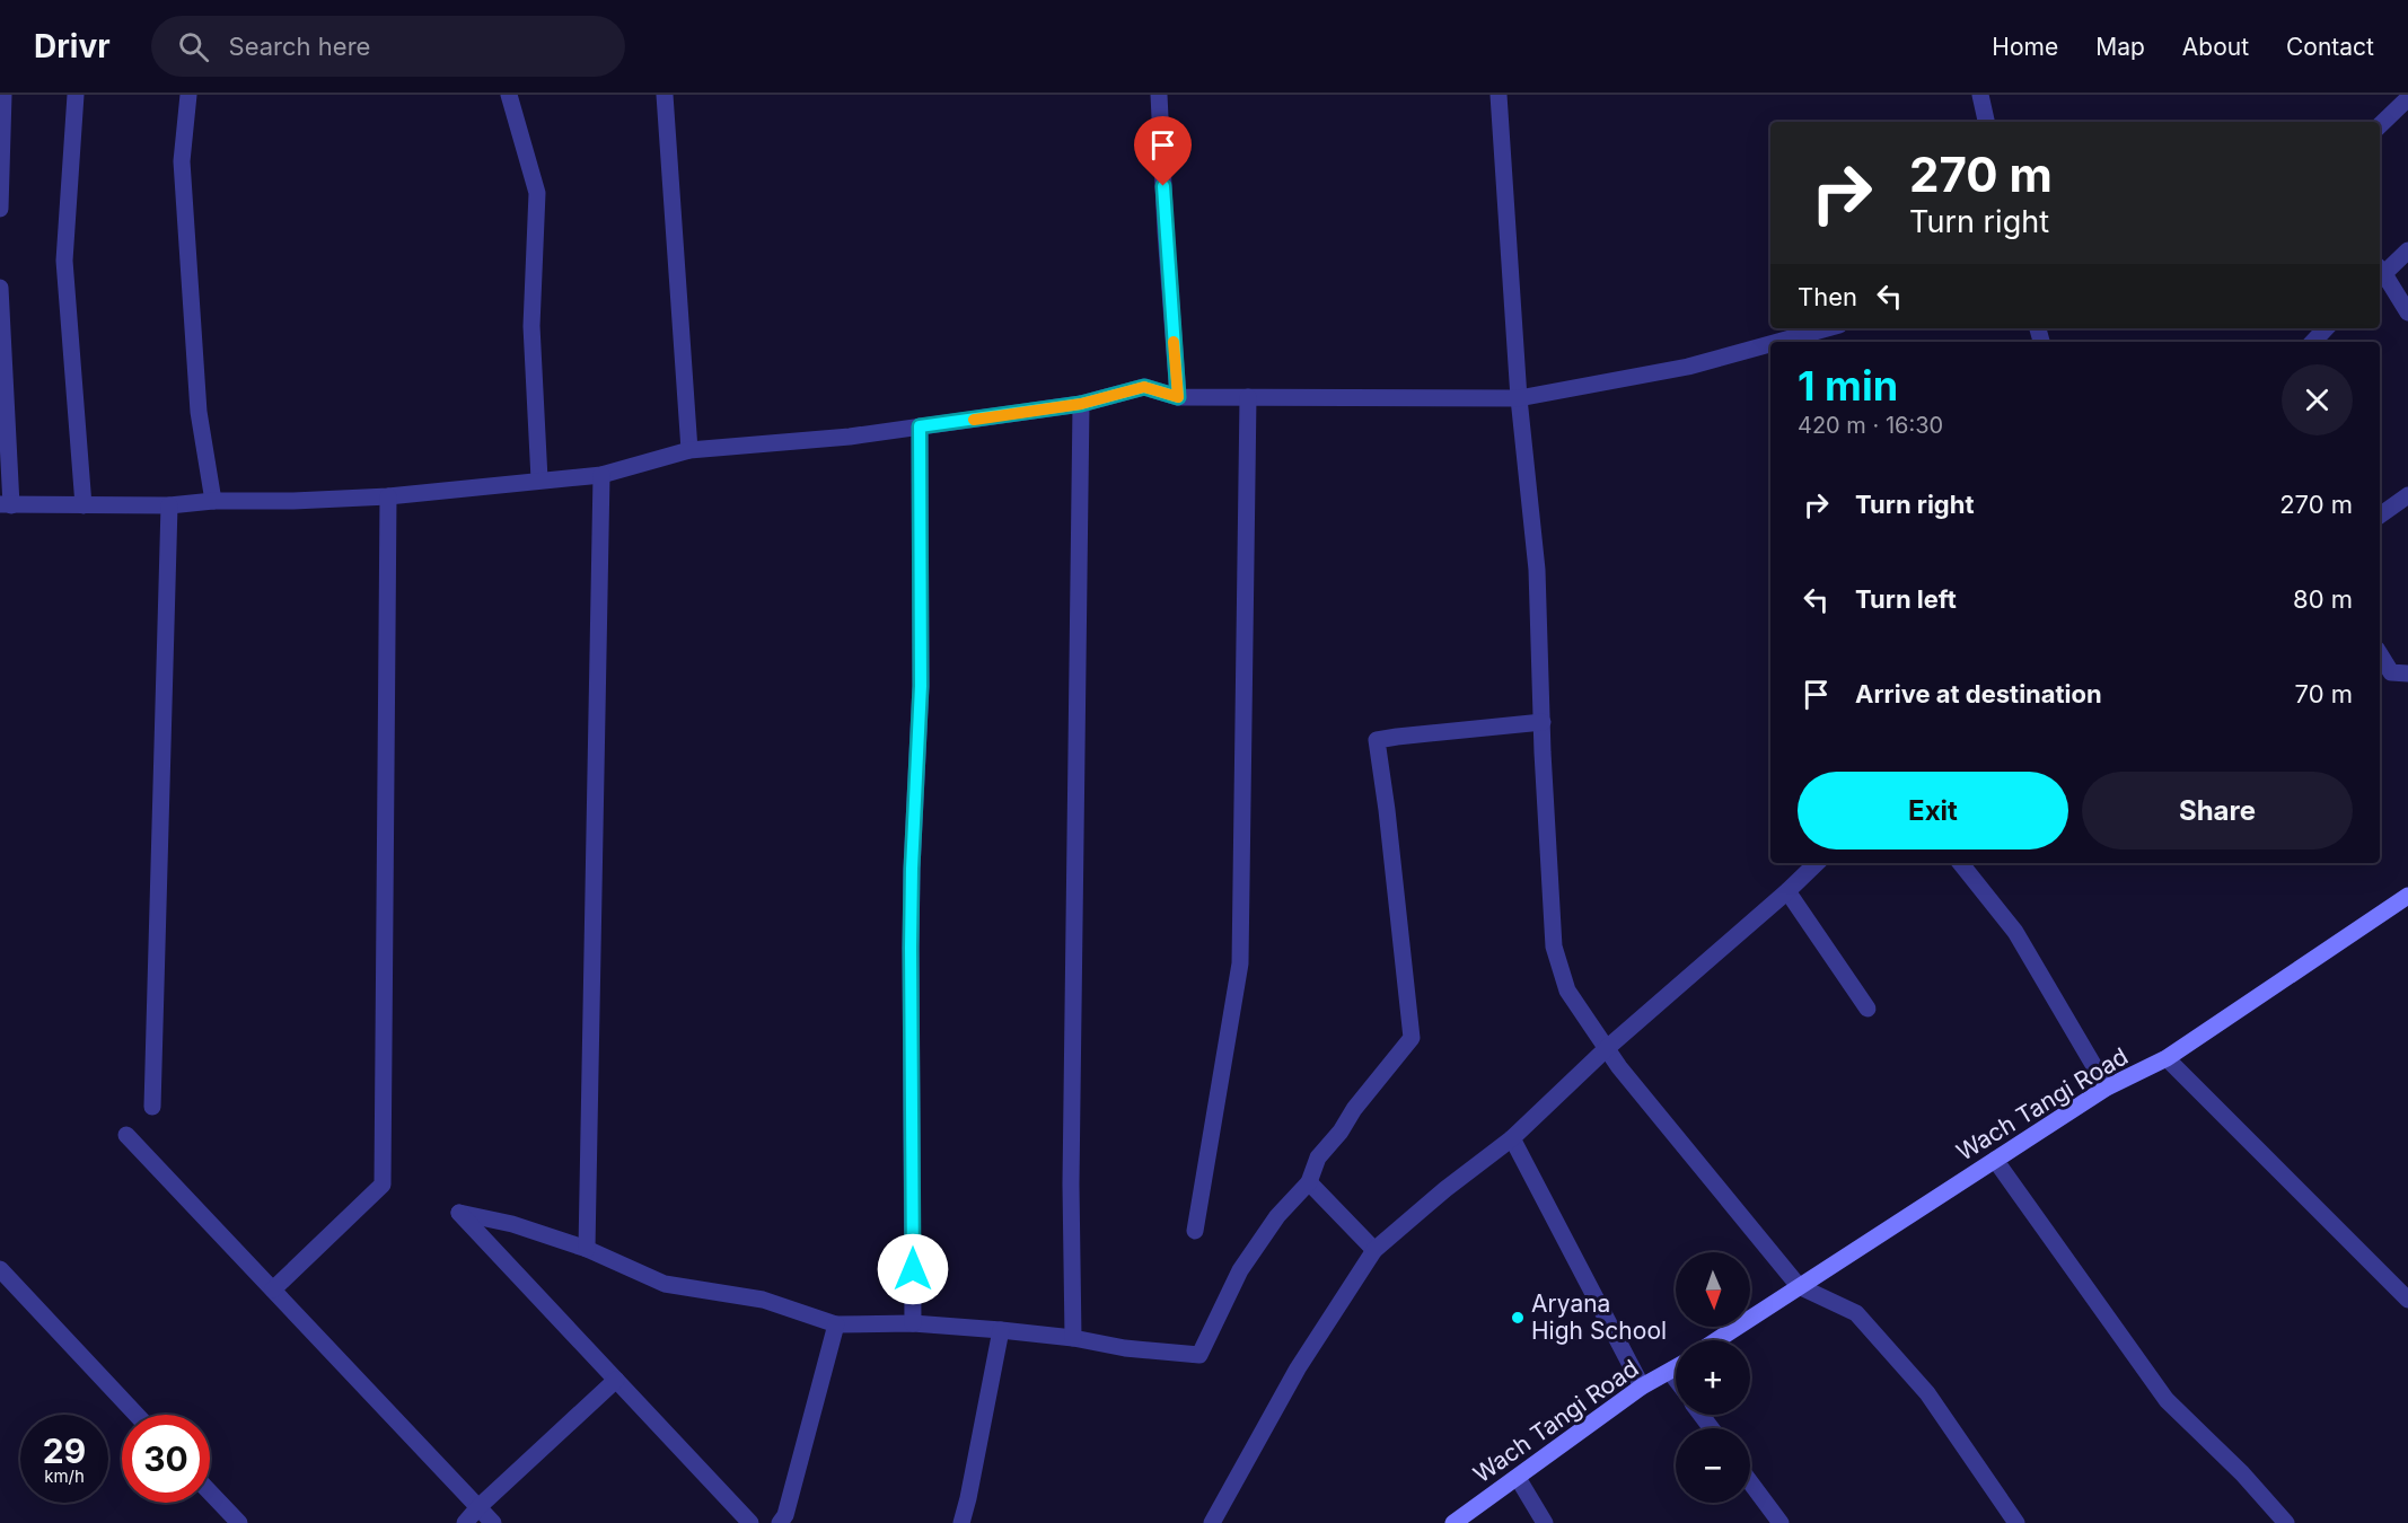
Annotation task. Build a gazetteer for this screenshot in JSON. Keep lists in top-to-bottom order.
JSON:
{
  "streets": {
    "main road": ["Wach Tangi Road"]
  },
  "places": ["Aryana High School"],
  "north": "bottom",
  "page": {
    "header": "Drivr",
    "search": "Search here",
    "nav": [
      "Home",
      "Map",
      "About",
      "Contact"
    ],
    "turn": ["270 m", "Turn right"],
    "then": "Then",
    "heading": ["1 min", "420 m · 16:30"],
    "list": [
      {
        "name": "Turn right",
        "value": "270 m"
      },
      {
        "name": "Turn left",
        "value": "80 m"
      },
      {
        "name": "Arrive at destination",
        "value": "70 m"
      }
    ],
    "buttons": ["Exit", "Share"],
    "map_buttons": ["+", "−"],
    "speed": "29 km/h",
    "limit": "30"
  }
}
